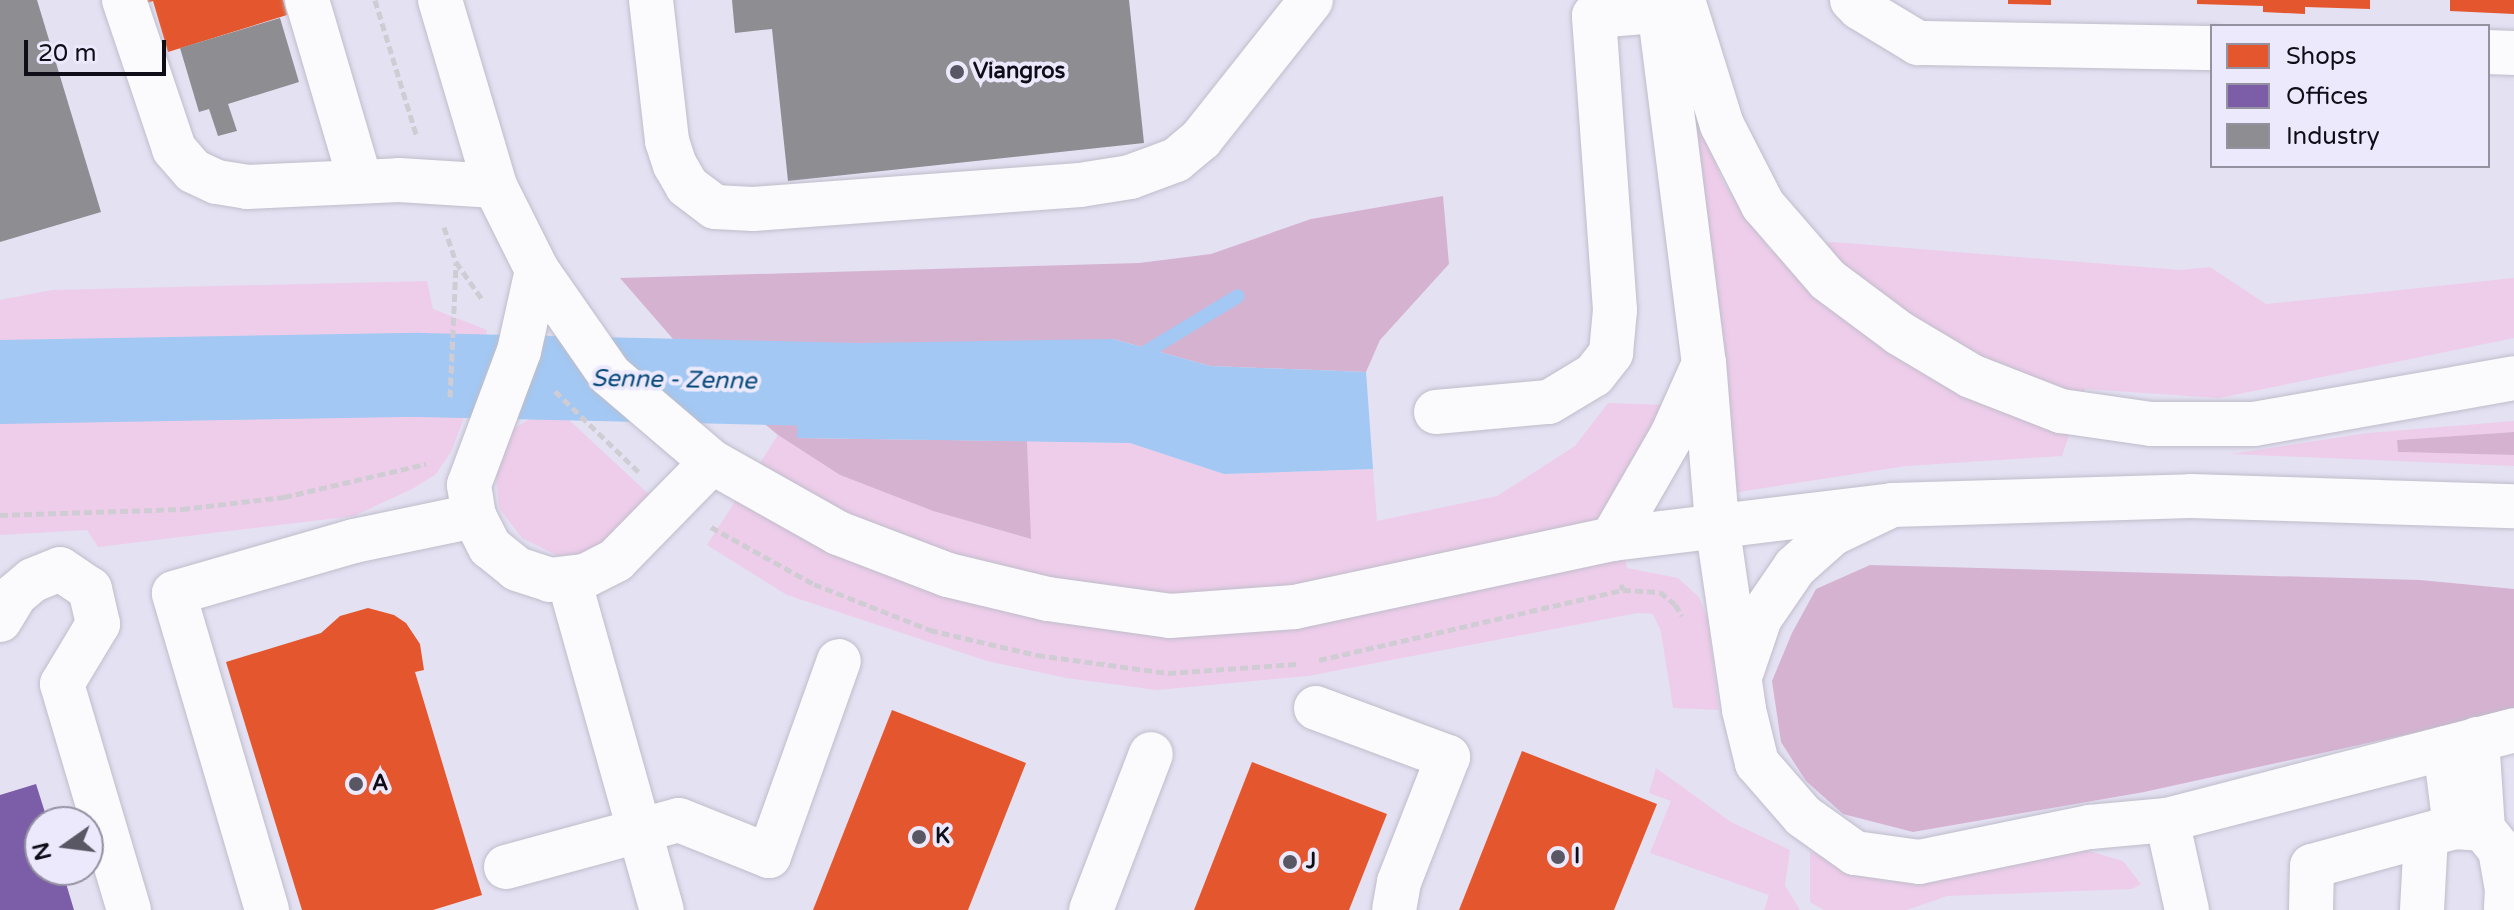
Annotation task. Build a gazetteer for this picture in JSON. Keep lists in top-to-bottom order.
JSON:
{
  "water": ["Senne - Zenne"],
  "places": [
    "Viangros",
    "A",
    "K",
    "I",
    "J"
  ],
  "legend": ["Shops", "Offices", "Industry"],
  "scale_bar": "20 m",
  "north": "left"
}
